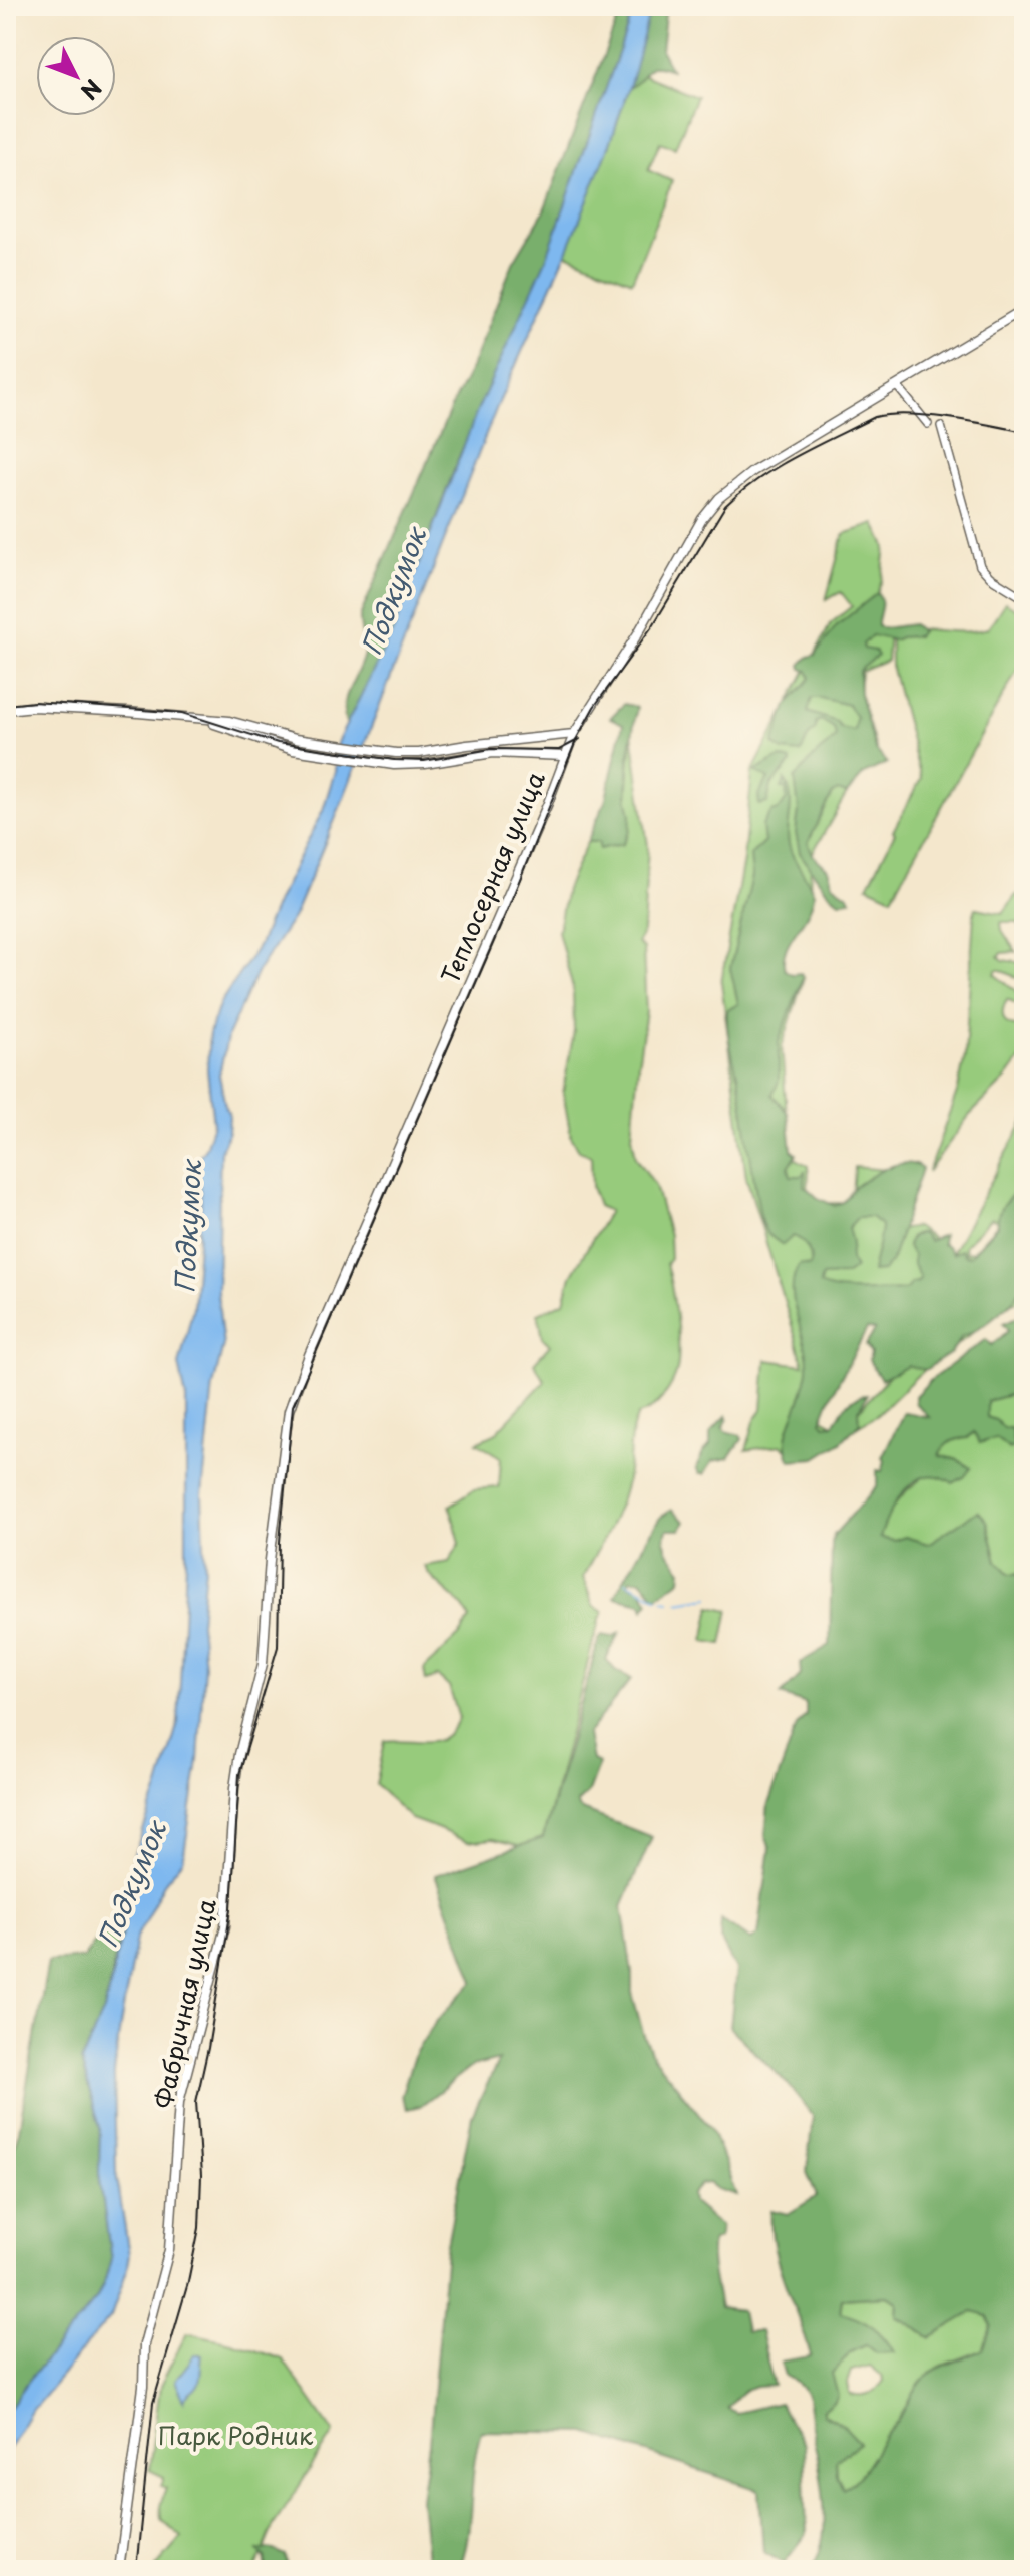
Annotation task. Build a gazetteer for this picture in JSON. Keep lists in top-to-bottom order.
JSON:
{
  "streets": {
    "main road": ["Теплосерная улица", "Фабричная улица"]
  },
  "crossings": [
    ["Теплосерная улица", "Фабричная улица"]
  ],
  "water": ["Подкумок"],
  "parks": ["Парк Родник"],
  "north": "bottom right"
}
